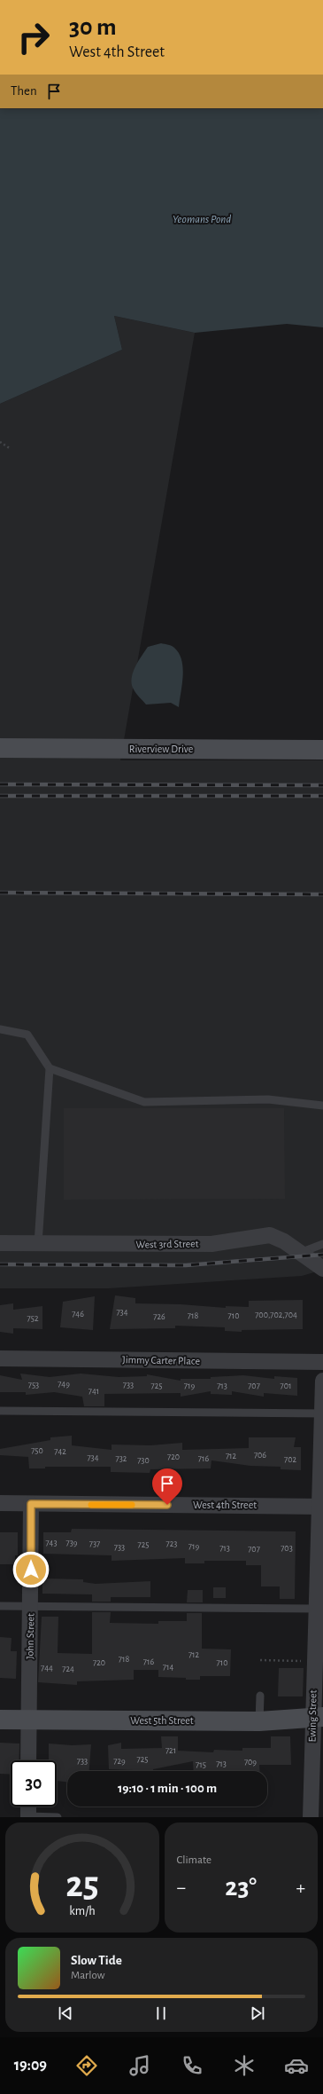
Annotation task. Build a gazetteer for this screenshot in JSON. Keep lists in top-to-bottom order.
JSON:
{
  "streets": {
    "street": [
      "Riverview Drive",
      "West 3rd Street",
      "Jimmy Carter Place",
      "West 4th Street",
      "John Street",
      "Ewing Street",
      "West 5th Street"
    ]
  },
  "crossings": [
    ["West 4th Street", "John Street"],
    ["West 4th Street", "Ewing Street"],
    ["John Street", "West 5th Street"],
    ["Ewing Street", "West 5th Street"]
  ],
  "water": ["Yeomans Pond"],
  "house_numbers": [
    "734",
    "746",
    "700,702,704",
    "718",
    "710",
    "726",
    "752",
    "749",
    "753",
    "733",
    "725",
    "719",
    "713",
    "707",
    "701",
    "741",
    "750",
    "742",
    "706",
    "712",
    "720",
    "734",
    "732",
    "716",
    "702",
    "730",
    "743",
    "739",
    "737",
    "723",
    "725",
    "719",
    "733",
    "713",
    "703",
    "707",
    "712",
    "718",
    "716",
    "720",
    "710",
    "714",
    "744",
    "724",
    "721",
    "725",
    "733",
    "729",
    "709",
    "713",
    "715"
  ],
  "page": {
    "turn": ["30 m", "West 4th Street"],
    "then": "Then",
    "limit": "30",
    "trip": "19:10 · 1 min · 100 m",
    "tile": "Climate",
    "heat": ["−", "23°", "+"],
    "song": ["Slow Tide", "Marlow"],
    "tabs": "19:09",
    "gauge": ["25", "km/h"]
  }
}
